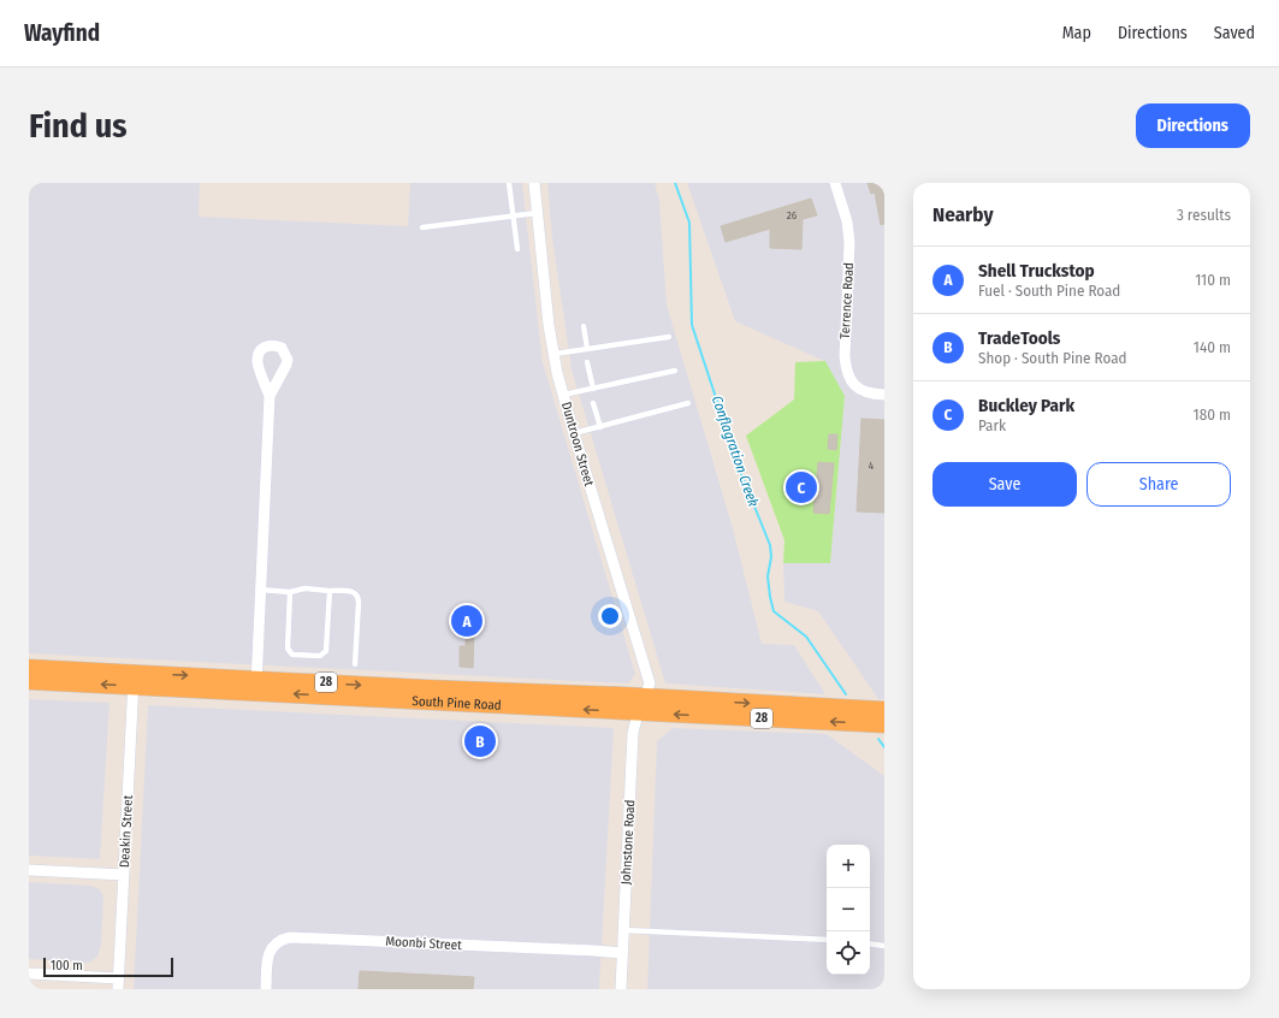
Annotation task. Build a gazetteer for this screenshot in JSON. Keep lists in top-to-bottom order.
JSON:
{
  "streets": {
    "highway": ["28", "South Pine Road"],
    "street": [
      "Terrence Road",
      "Duntroon Street",
      "Deakin Street",
      "Johnstone Road",
      "Moonbi Street"
    ]
  },
  "crossings": [
    ["Duntroon Street", "South Pine Road"],
    ["Duntroon Street", "Johnstone Road"],
    ["South Pine Road", "Deakin Street"],
    ["South Pine Road", "Johnstone Road"],
    ["Johnstone Road", "Moonbi Street"]
  ],
  "water": ["Conflagration Creek"],
  "house_numbers": ["26", "4"],
  "scale_bar": "100 m",
  "page": {
    "header": "Wayfind",
    "nav": ["Map", "Directions", "Saved"],
    "buttons": [
      "Directions",
      ["Save", "Share"]
    ],
    "title": "Find us",
    "heading": ["Nearby", "3 results"],
    "list": [
      {
        "mark": "A",
        "name": "Shell Truckstop",
        "note": "Fuel · South Pine Road",
        "value": "110 m"
      },
      {
        "mark": "B",
        "name": "TradeTools",
        "note": "Shop · South Pine Road",
        "value": "140 m"
      },
      {
        "mark": "C",
        "name": "Buckley Park",
        "note": "Park",
        "value": "180 m"
      }
    ],
    "pins": ["C", "A", "B"],
    "map_buttons": ["+", "−"],
    "scale": "100 m"
  }
}
